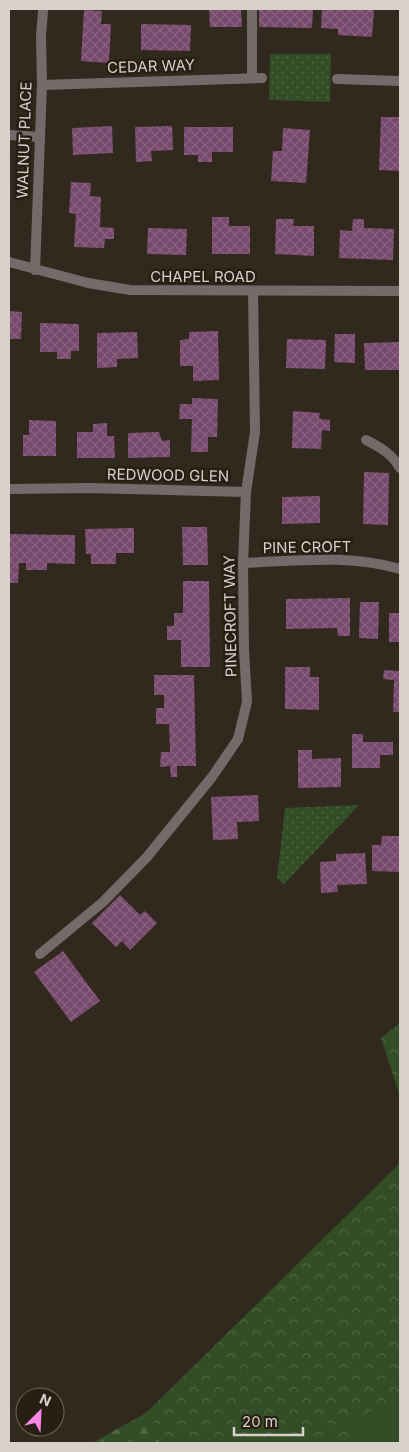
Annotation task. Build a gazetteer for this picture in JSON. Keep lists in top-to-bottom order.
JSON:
{
  "streets": {
    "street": [
      "CEDAR WAY",
      "WALNUT PLACE",
      "CHAPEL ROAD",
      "REDWOOD GLEN",
      "PINE CROFT",
      "PINECROFT WAY"
    ]
  },
  "crossings": [
    ["CEDAR WAY", "WALNUT PLACE"],
    ["WALNUT PLACE", "CHAPEL ROAD"],
    ["CHAPEL ROAD", "REDWOOD GLEN"],
    ["REDWOOD GLEN", "PINECROFT WAY"],
    ["PINE CROFT", "PINECROFT WAY"]
  ],
  "scale_bar": "20 m",
  "north": "top right"
}
